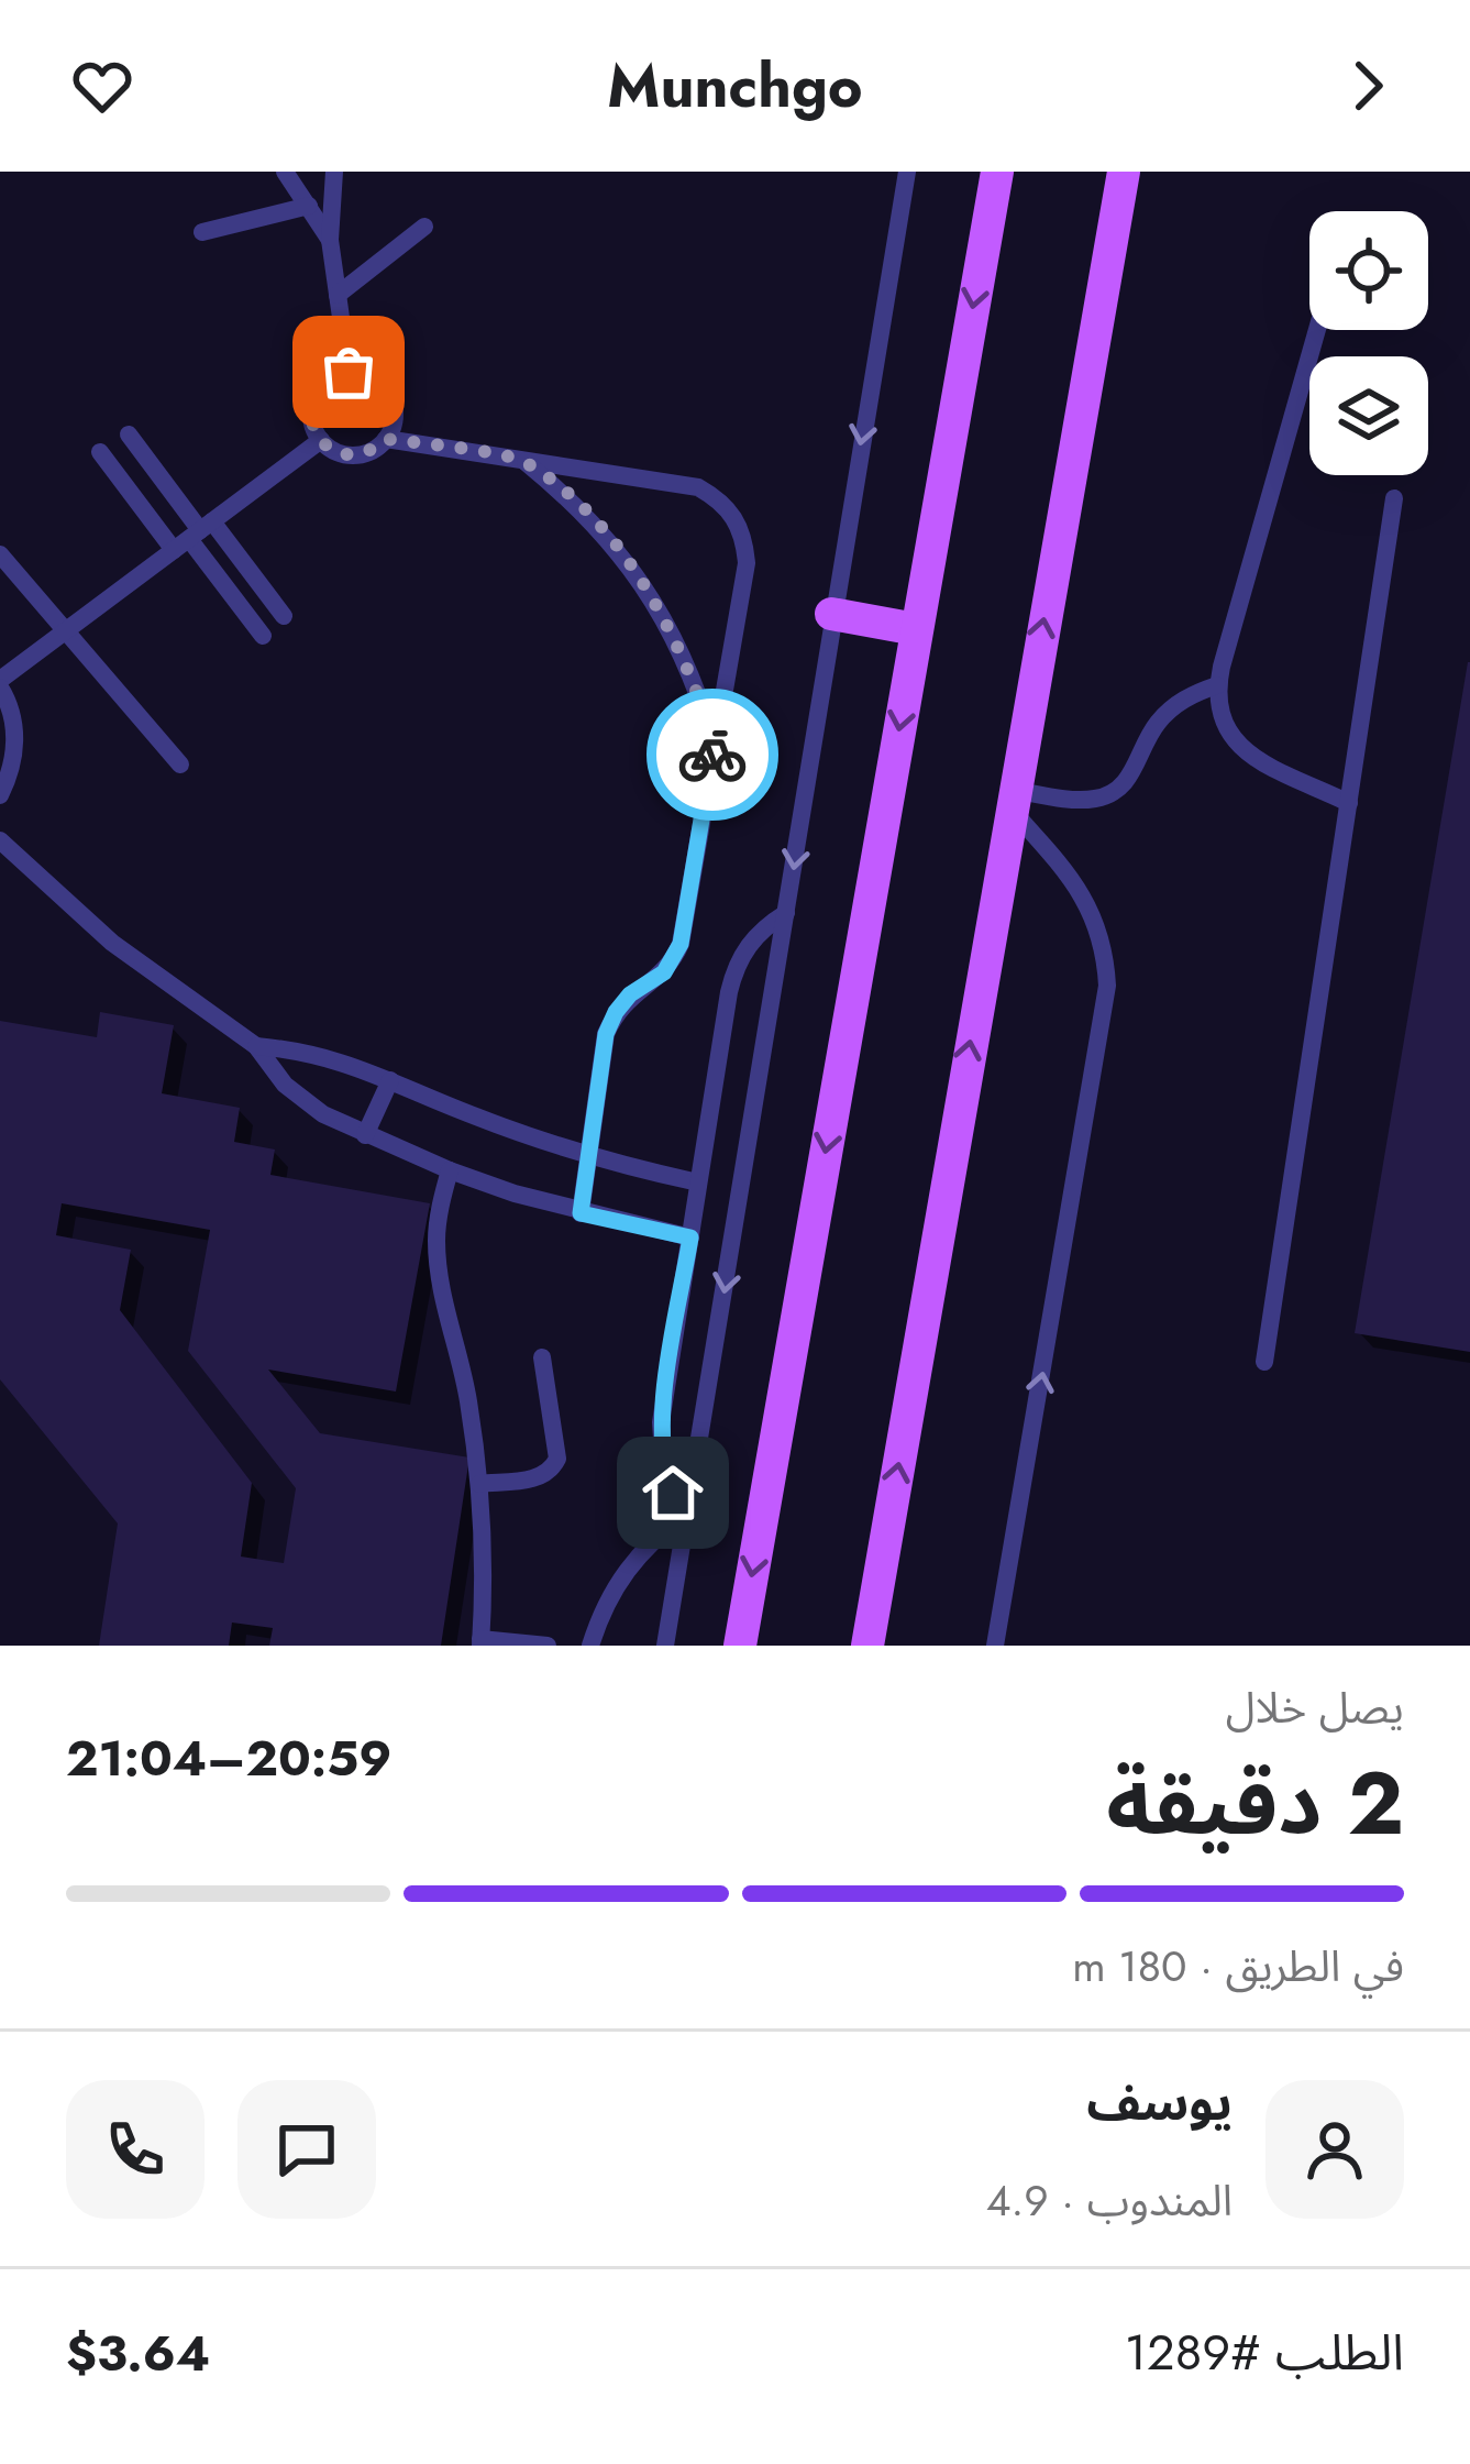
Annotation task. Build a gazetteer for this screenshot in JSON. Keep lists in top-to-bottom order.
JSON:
{
  "page": {
    "header": "Munchgo",
    "heading": ["2 دقيقة", "يصل خلال", "20:59–21:04"],
    "panel": [
      "يوسف",
      "المندوب · 4.9",
      "الطلب #1289",
      "$3.64"
    ],
    "bar": "في الطريق · 180 m"
  }
}
